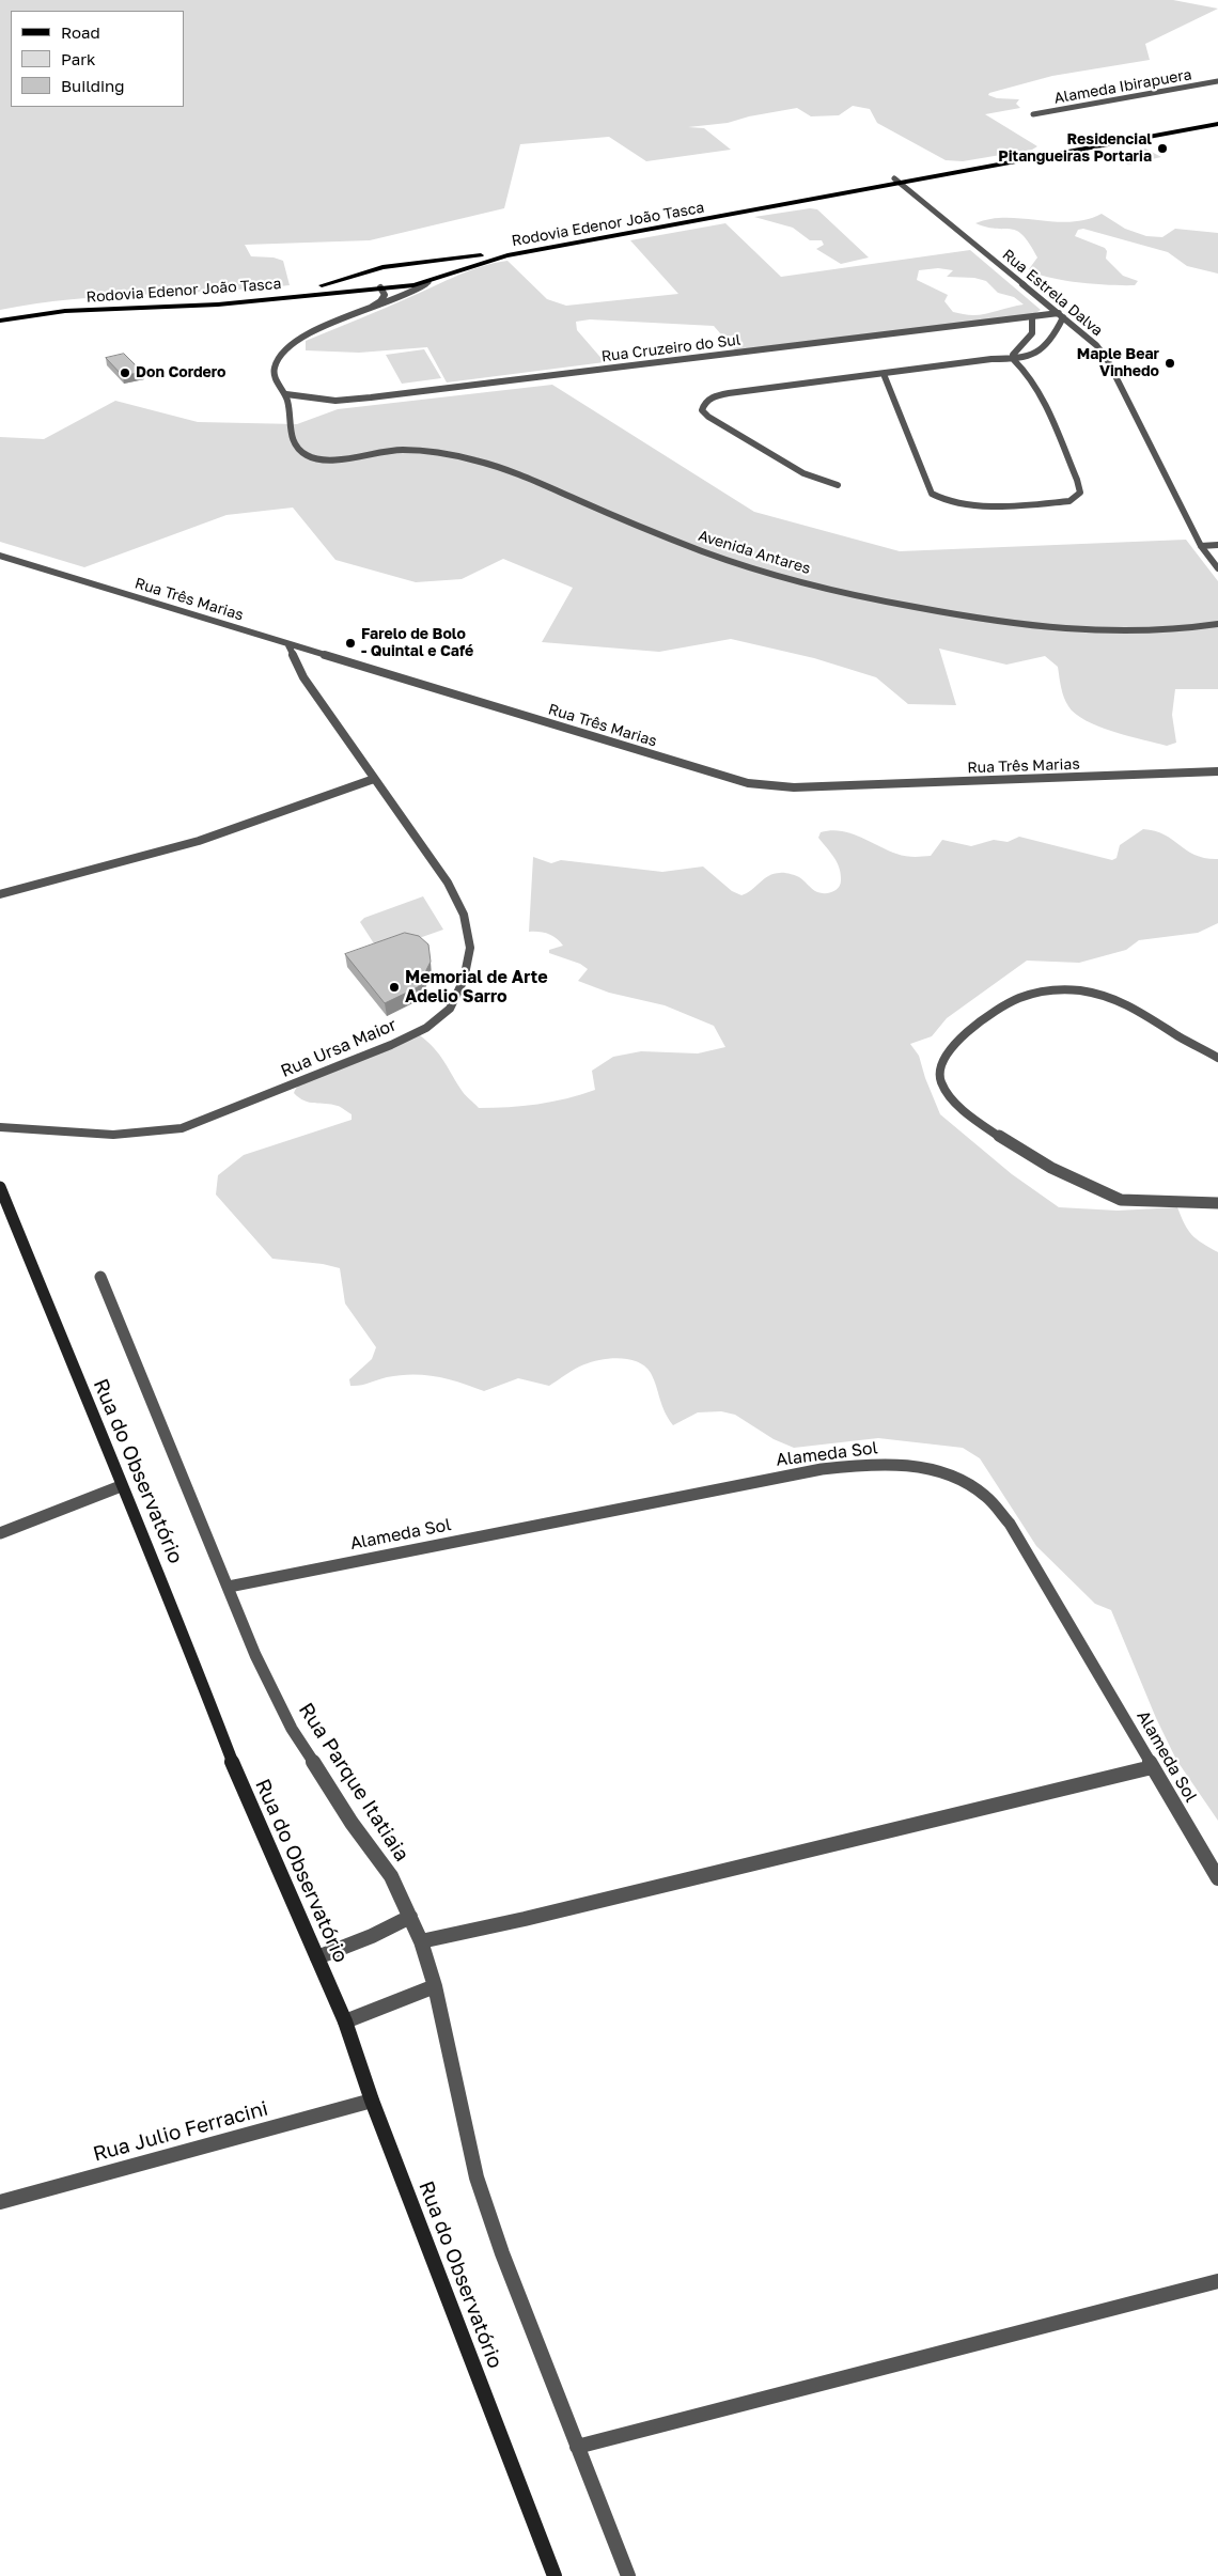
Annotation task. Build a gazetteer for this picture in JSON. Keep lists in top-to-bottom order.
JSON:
{
  "streets": {
    "main road": ["Rodovia Edenor João Tasca"],
    "street": [
      "Alameda Ibirapuera",
      "Rua Estrela Dalva",
      "Rua Cruzeiro do Sul",
      "Avenida Antares",
      "Rua Três Marias",
      "Rua Ursa Maior",
      "Alameda Sol",
      "Rua do Observatório",
      "Rua Parque Itatiaia",
      "Rua Julio Ferracini"
    ]
  },
  "crossings": [
    ["Rodovia Edenor João Tasca", "Rua Estrela Dalva"],
    ["Rua Estrela Dalva", "Rua Cruzeiro do Sul"],
    ["Rua Cruzeiro do Sul", "Avenida Antares"],
    ["Rua Três Marias", "Rua Ursa Maior"],
    ["Alameda Sol", "Rua Parque Itatiaia"],
    ["Rua do Observatório", "Rua Julio Ferracini"]
  ],
  "places": [
    "Residencial Pitangueiras Portaria",
    "Maple Bear Vinhedo",
    "Don Cordero",
    "Farelo de Bolo - Quintal e Café",
    "Memorial de Arte Adelio Sarro"
  ],
  "legend": ["Road", "Park", "Building"]
}
